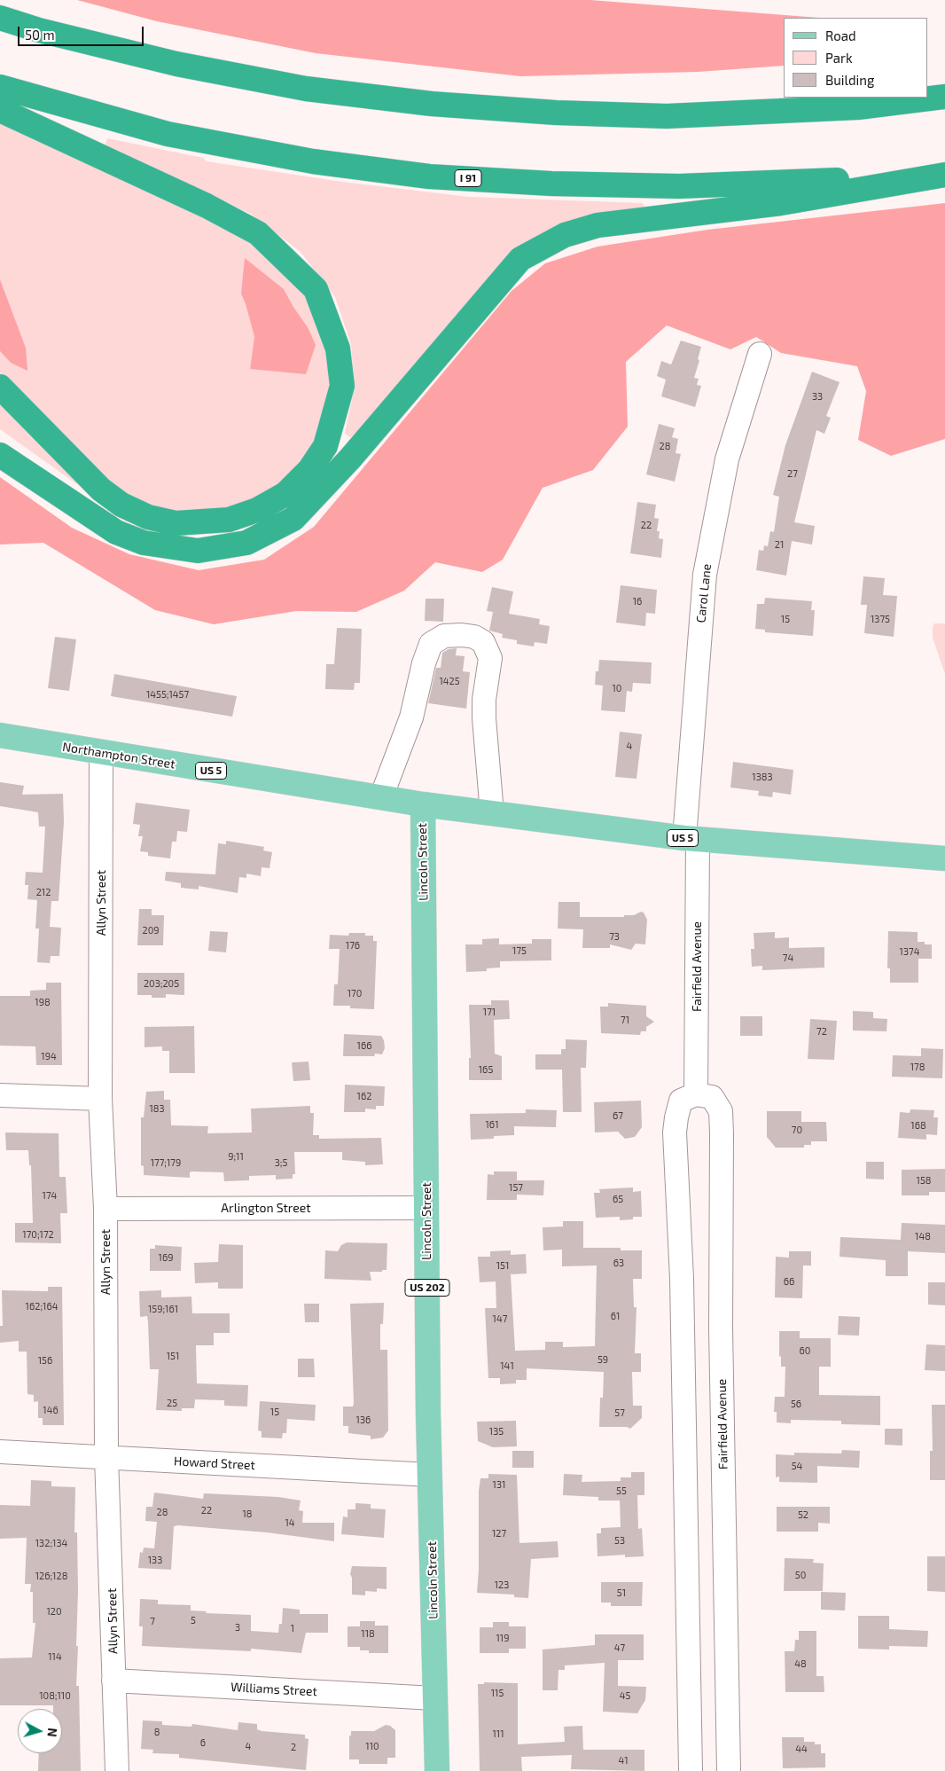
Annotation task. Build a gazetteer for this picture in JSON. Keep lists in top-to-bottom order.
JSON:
{
  "streets": {
    "highway": ["I 91"],
    "main road": [
      "Northampton Street",
      "US 5",
      "Lincoln Street",
      "US 202"
    ],
    "street": [
      "Carol Lane",
      "Allyn Street",
      "Fairfield Avenue",
      "Arlington Street",
      "Howard Street",
      "Williams Street"
    ]
  },
  "crossings": [
    ["Carol Lane", "US 5"],
    ["Carol Lane", "Fairfield Avenue"],
    ["Northampton Street", "US 5"],
    ["Northampton Street", "Lincoln Street"],
    ["Northampton Street", "Allyn Street"],
    ["US 5", "Lincoln Street"],
    ["US 5", "Fairfield Avenue"],
    ["Lincoln Street", "Arlington Street"],
    ["Lincoln Street", "Howard Street"],
    ["Lincoln Street", "Williams Street"],
    ["Allyn Street", "Arlington Street"],
    ["Allyn Street", "Howard Street"],
    ["Allyn Street", "Williams Street"]
  ],
  "house_numbers": [
    "33",
    "28",
    "27",
    "22",
    "21",
    "16",
    "15",
    "1375",
    "1425",
    "10",
    "1455;1457",
    "4",
    "1383",
    "212",
    "209",
    "73",
    "176",
    "175",
    "1374",
    "74",
    "203;205",
    "170",
    "198",
    "171",
    "71",
    "72",
    "166",
    "194",
    "178",
    "165",
    "162",
    "183",
    "67",
    "161",
    "168",
    "70",
    "9;11",
    "177;179",
    "3;5",
    "158",
    "157",
    "174",
    "65",
    "170;172",
    "148",
    "169",
    "63",
    "151",
    "66",
    "162;164",
    "159;161",
    "61",
    "147",
    "60",
    "151",
    "59",
    "156",
    "141",
    "25",
    "56",
    "146",
    "15",
    "57",
    "136",
    "135",
    "54",
    "131",
    "55",
    "22",
    "28",
    "18",
    "52",
    "14",
    "127",
    "53",
    "132;134",
    "133",
    "50",
    "126;128",
    "123",
    "51",
    "120",
    "5",
    "7",
    "3",
    "1",
    "118",
    "119",
    "47",
    "114",
    "48",
    "115",
    "108;110",
    "45",
    "8",
    "111",
    "6",
    "4",
    "110",
    "2",
    "44",
    "41"
  ],
  "legend": ["Road", "Park", "Building"],
  "scale_bar": "50 m",
  "north": "right"
}
